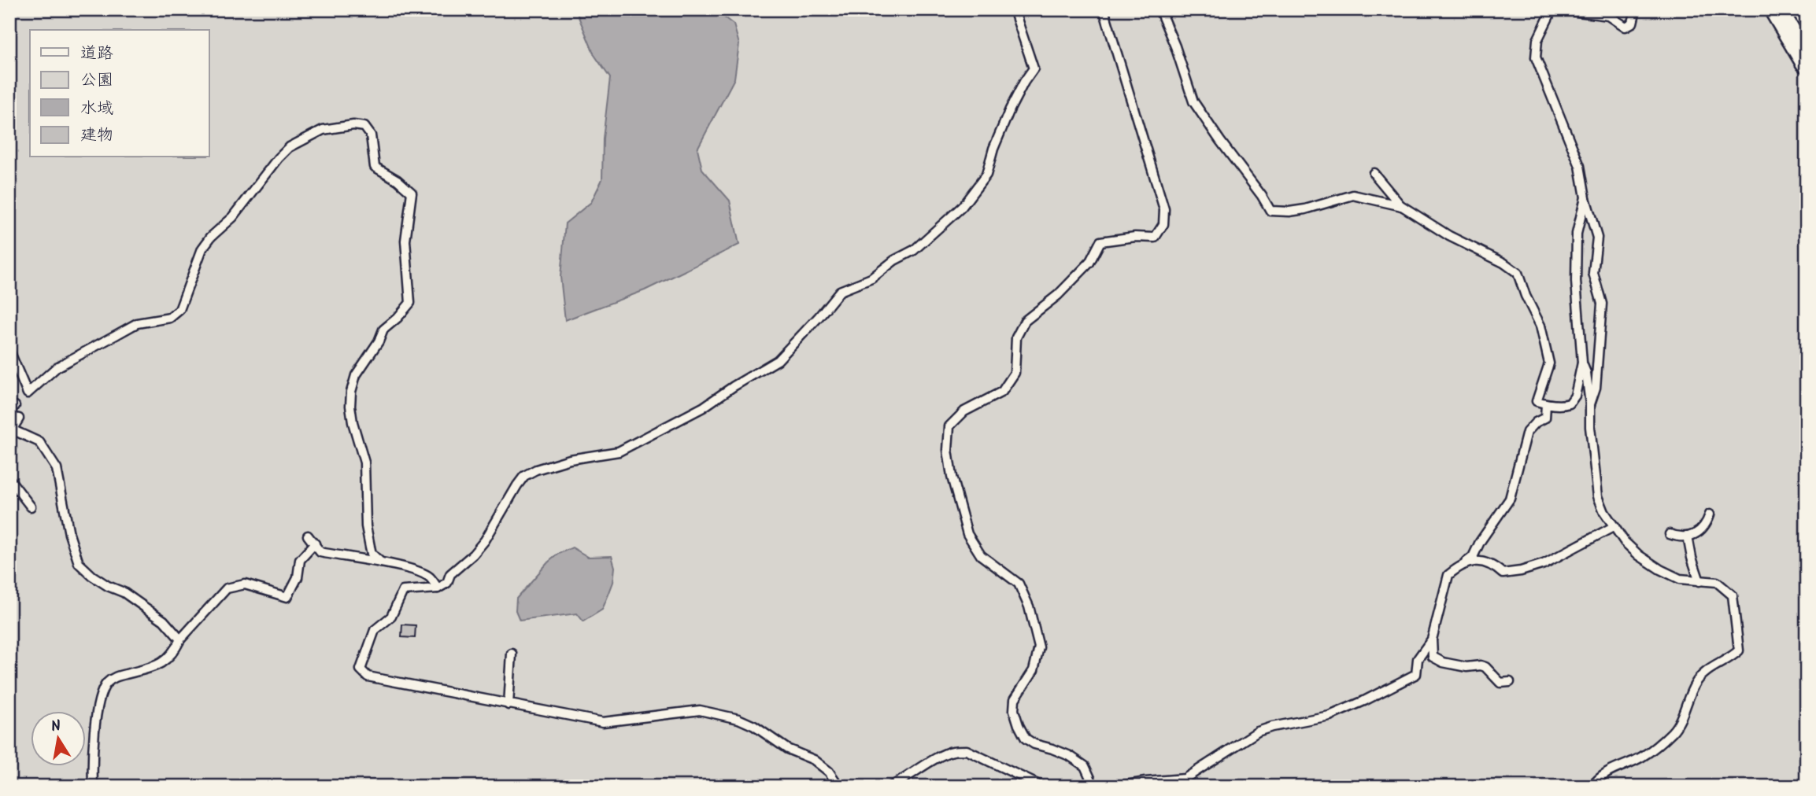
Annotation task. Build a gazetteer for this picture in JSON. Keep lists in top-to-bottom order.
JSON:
{
  "legend": [
    "道路",
    "公園",
    "水域",
    "建物"
  ],
  "north": "top"
}
